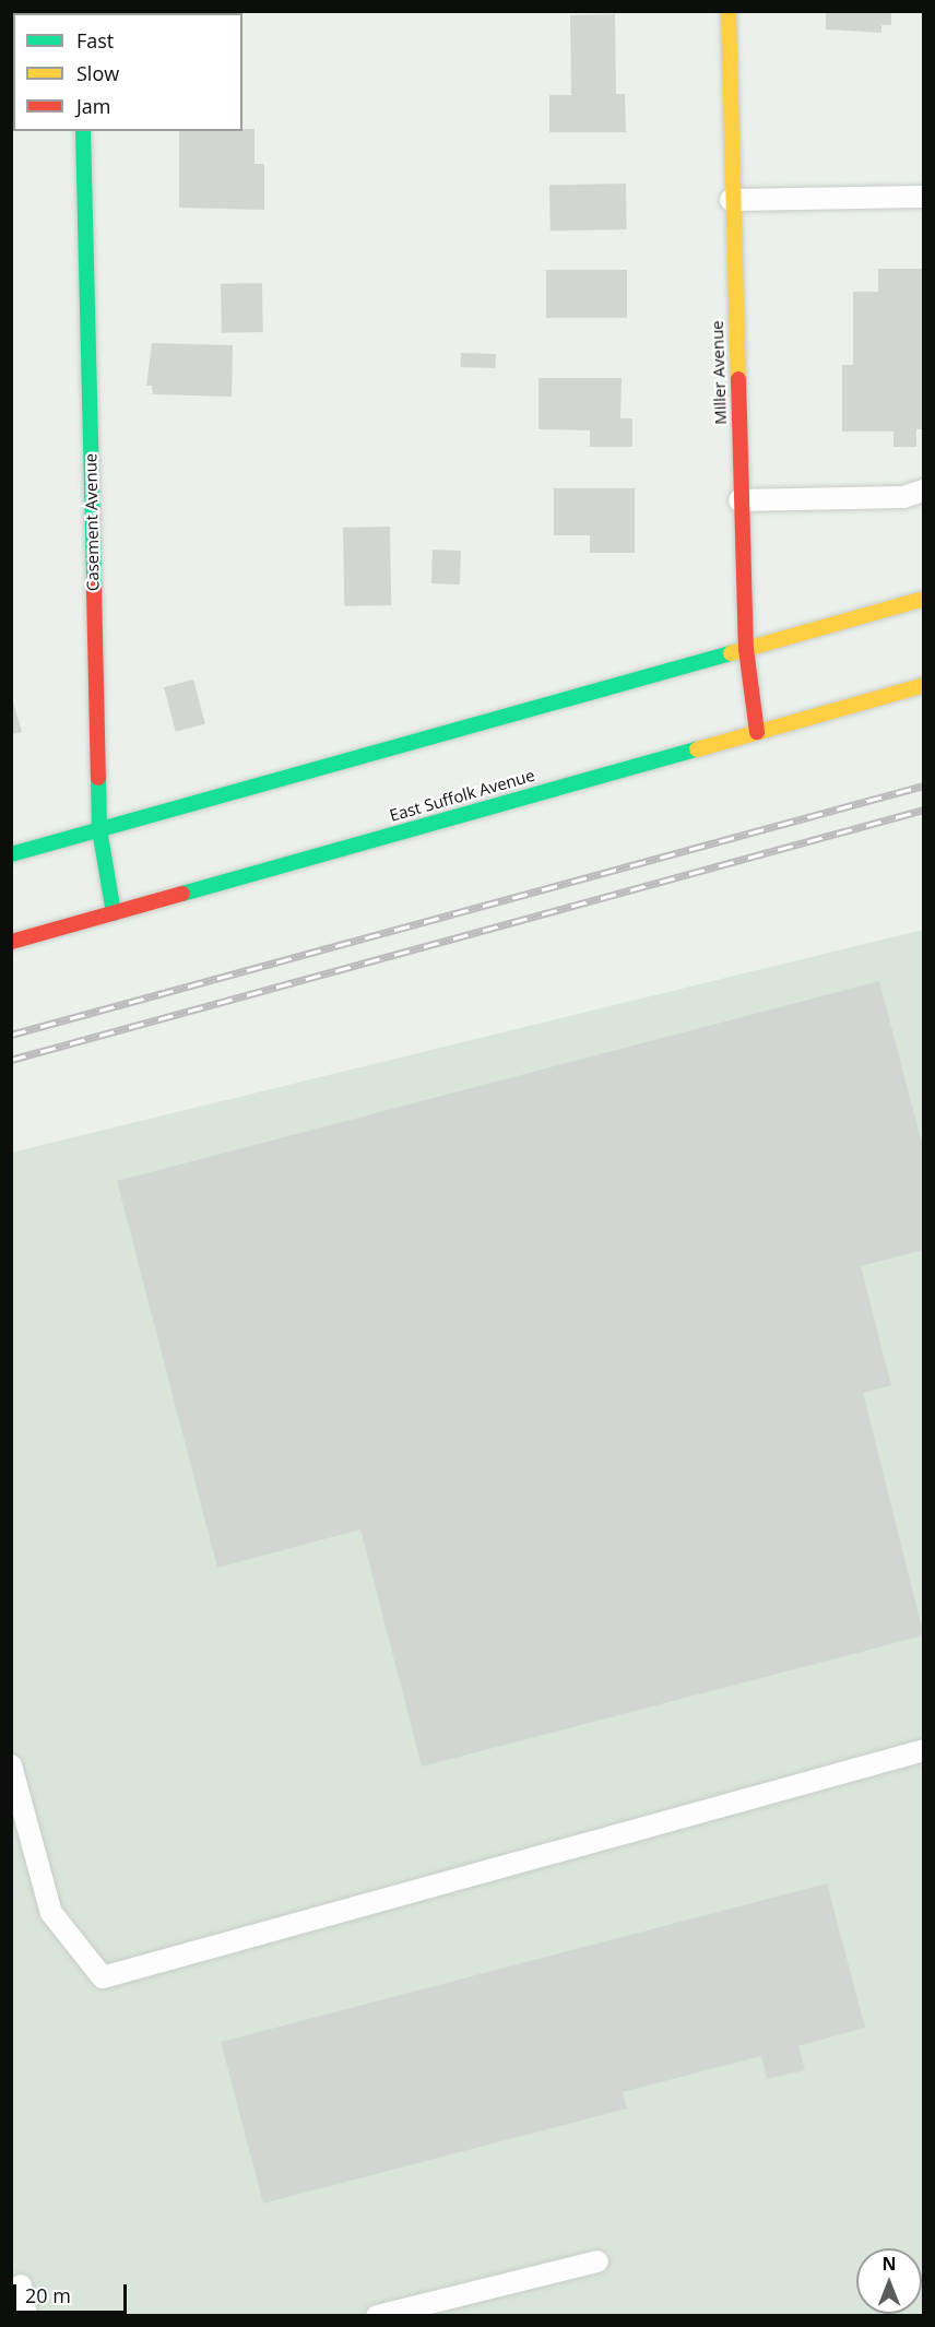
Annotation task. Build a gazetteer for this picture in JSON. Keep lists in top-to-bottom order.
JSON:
{
  "streets": {
    "main road": ["Miller Avenue", "Casement Avenue", "East Suffolk Avenue"]
  },
  "crossings": [
    ["Miller Avenue", "East Suffolk Avenue"],
    ["Casement Avenue", "East Suffolk Avenue"]
  ],
  "legend": ["Fast", "Slow", "Jam"],
  "scale_bar": "20 m",
  "north": "top"
}
